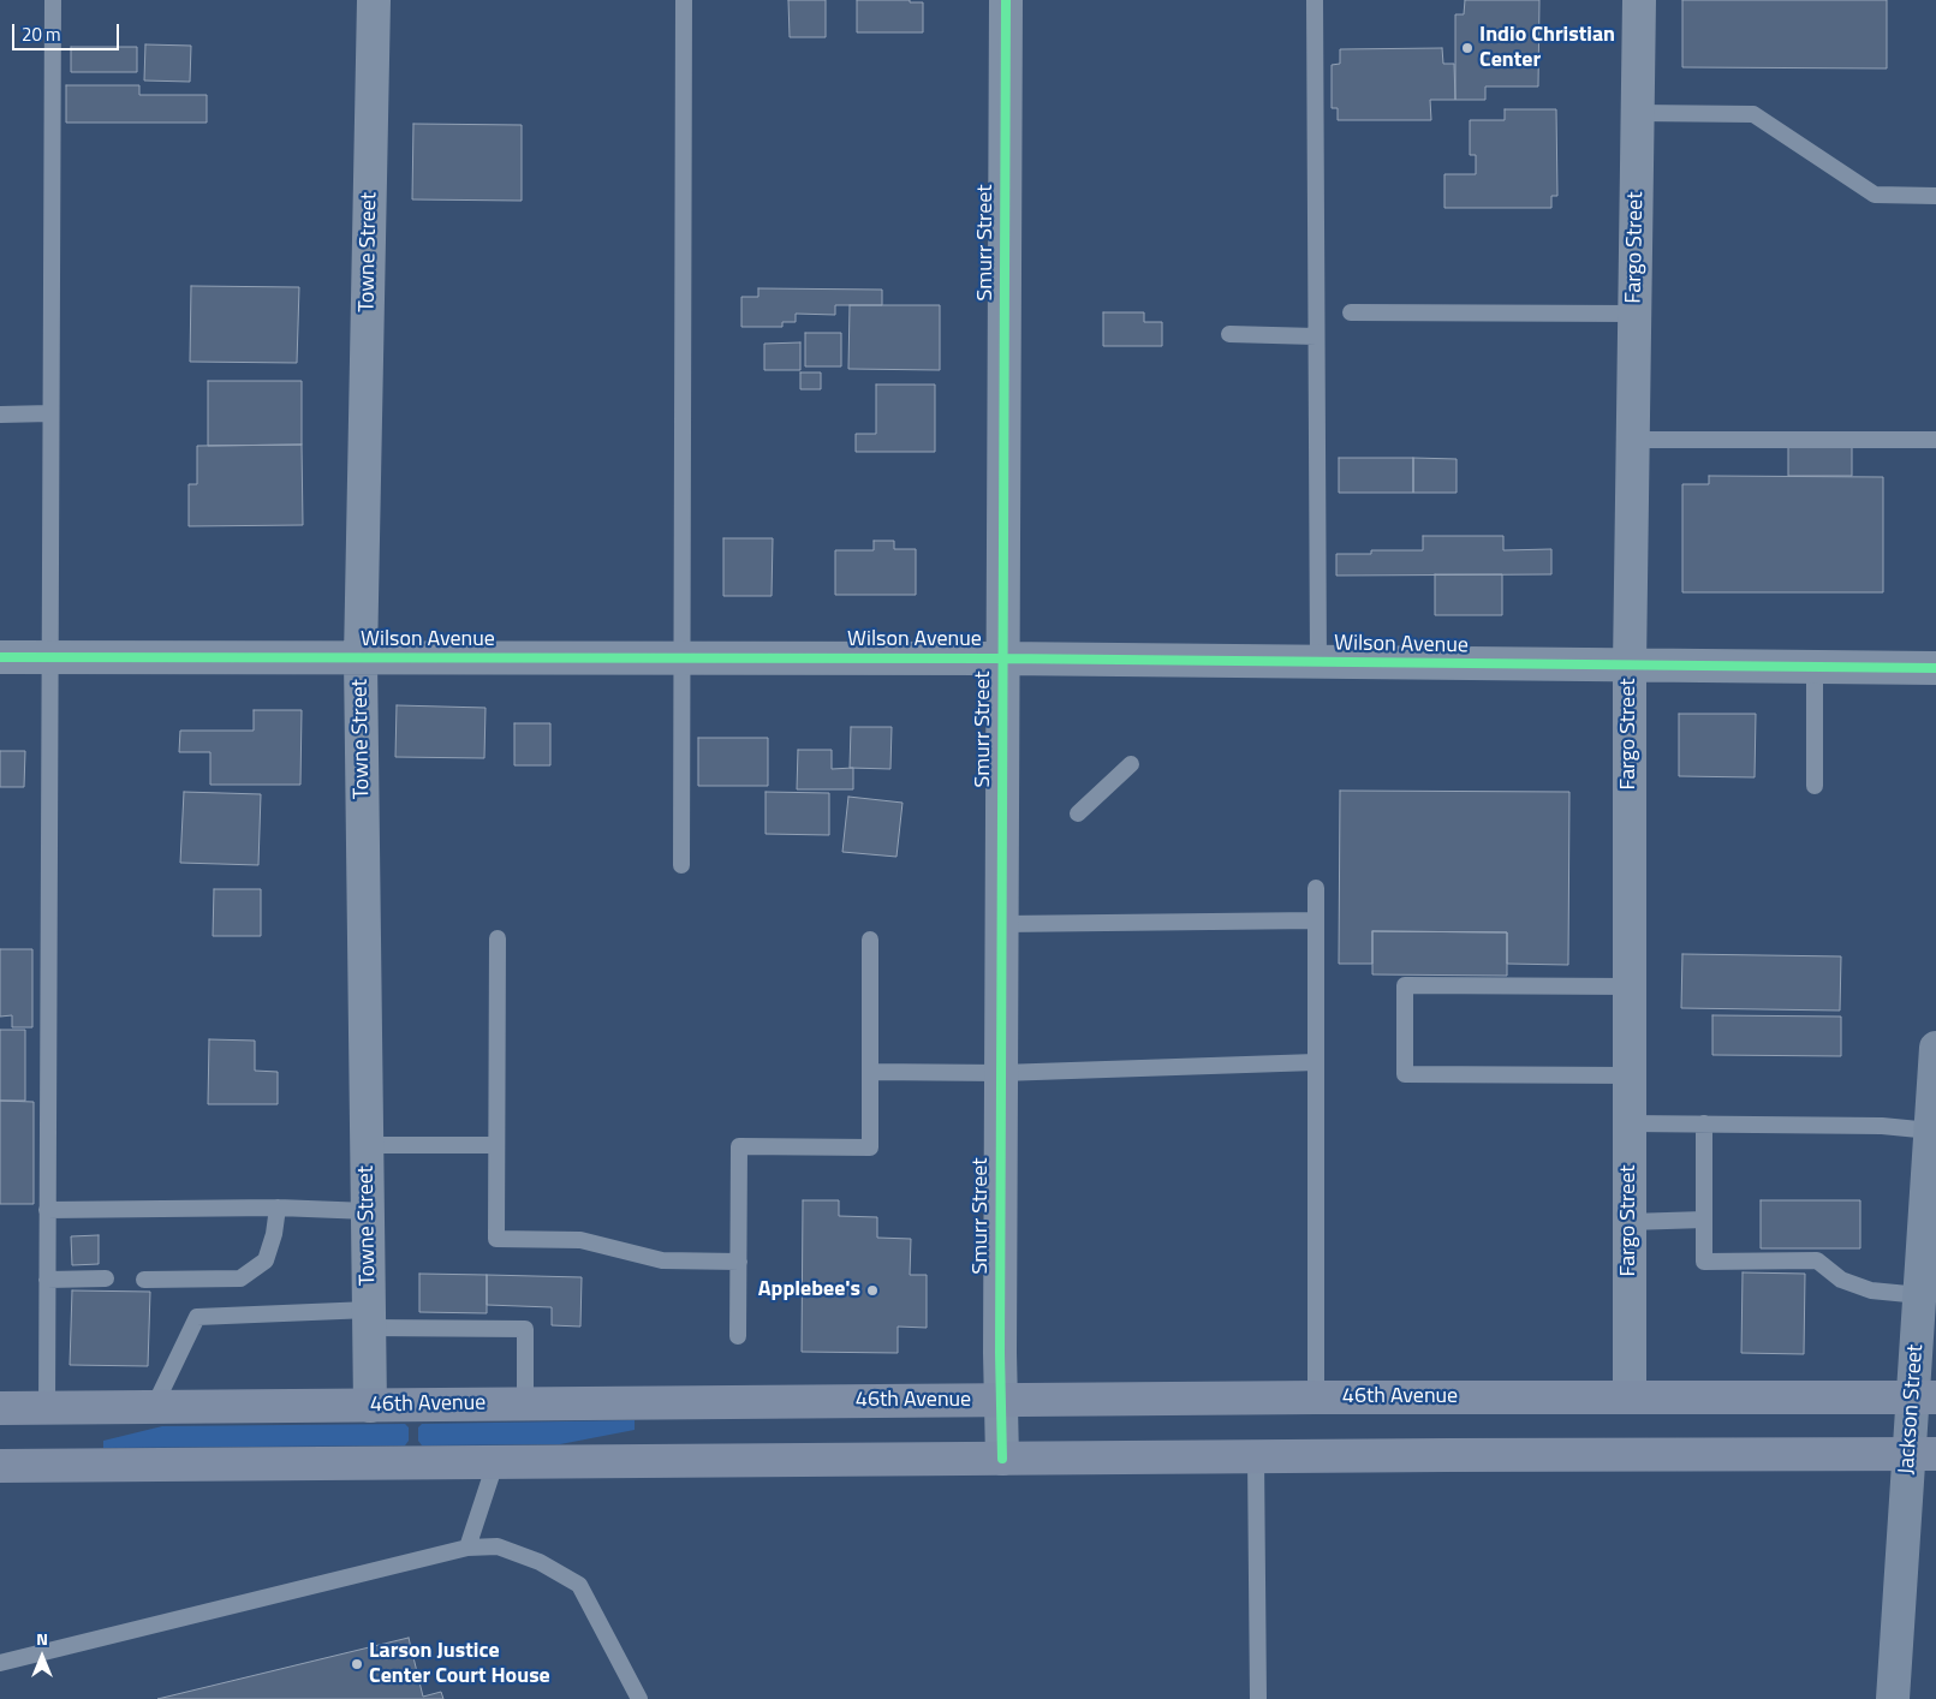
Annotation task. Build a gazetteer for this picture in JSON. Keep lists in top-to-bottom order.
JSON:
{
  "streets": {
    "main road": ["46th Avenue", "Jackson Street"],
    "street": [
      "Smurr Street",
      "Fargo Street",
      "Towne Street",
      "Wilson Avenue"
    ]
  },
  "crossings": [
    ["Smurr Street", "Wilson Avenue"],
    ["Smurr Street", "46th Avenue"],
    ["Fargo Street", "Wilson Avenue"],
    ["Fargo Street", "46th Avenue"],
    ["Towne Street", "Wilson Avenue"],
    ["Towne Street", "46th Avenue"],
    ["46th Avenue", "Jackson Street"]
  ],
  "places": ["Indio Christian Center", "Applebee's", "Larson Justice Center Court House"],
  "scale_bar": "20 m",
  "north": "top"
}
